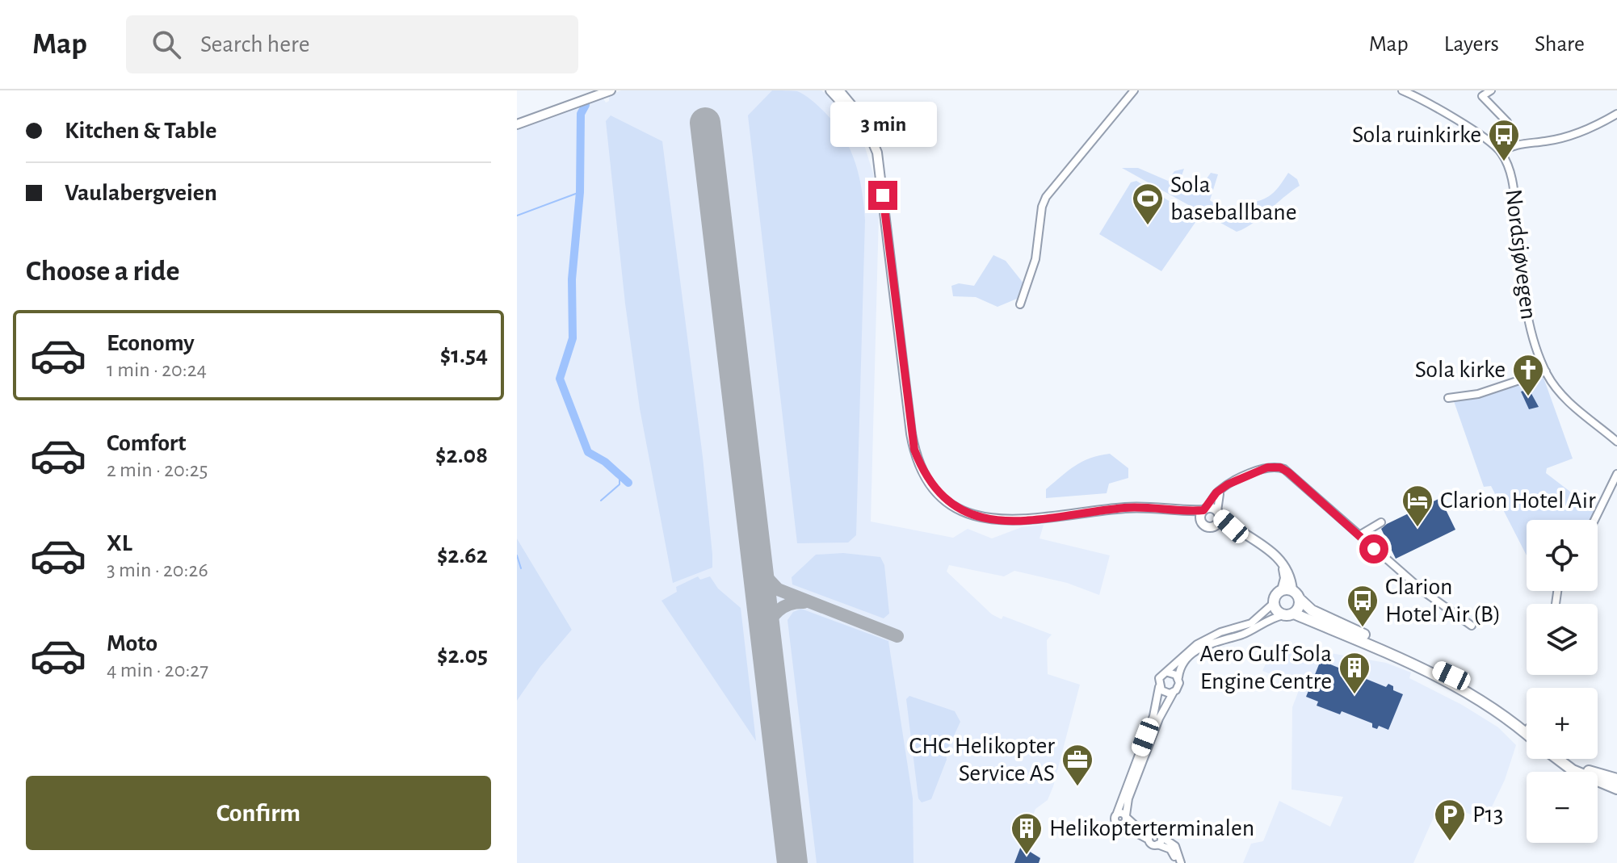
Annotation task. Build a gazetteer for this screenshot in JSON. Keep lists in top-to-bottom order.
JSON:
{
  "streets": {
    "street": ["Nordsjøvegen"]
  },
  "places": {
    "bus stop": ["Sola ruinkirke", "Clarion Hotel Air (B)"],
    "sports": ["Sola baseballbane"],
    "church": ["Sola kirke"],
    "hotel": ["Clarion Hotel Air"],
    "building": ["Aero Gulf Sola Engine Centre", "Helikopterterminalen"],
    "office": ["CHC Helikopter Service AS"],
    "parking": ["P13"]
  },
  "page": {
    "header": "Map",
    "search": "Search here",
    "nav": ["Map", "Layers", "Share"],
    "banner": ["Kitchen & Table", "Vaulabergveien"],
    "bubble": "3 min",
    "heading": "Choose a ride",
    "list": [
      {
        "name": "Economy",
        "note": "1 min · 20:24",
        "value": "$1.54"
      },
      {
        "name": "Comfort",
        "note": "2 min · 20:25",
        "value": "$2.08"
      },
      {
        "name": "XL",
        "note": "3 min · 20:26",
        "value": "$2.62"
      },
      {
        "name": "Moto",
        "note": "4 min · 20:27",
        "value": "$2.05"
      }
    ],
    "map_buttons": ["+", "−"],
    "buttons": "Confirm"
  }
}
